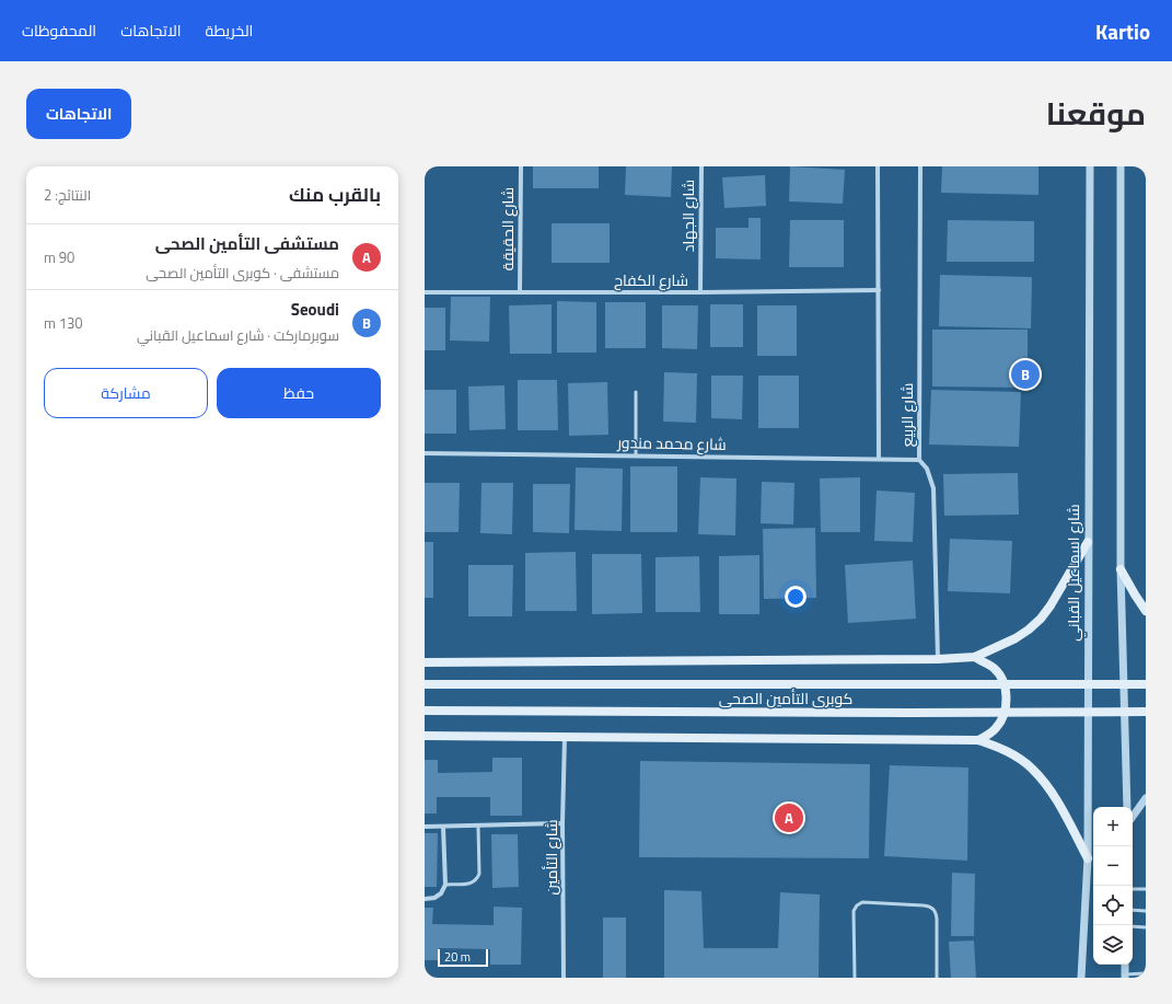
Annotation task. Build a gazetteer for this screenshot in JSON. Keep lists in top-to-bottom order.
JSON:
{
  "streets": {
    "main road": ["كوبرى التأمين الصحى"],
    "street": [
      "شارع الجهاد",
      "شارع الحقيقة",
      "شارع الكفاح",
      "شارع الربيع",
      "شارع محمد مندور",
      "شارع اسماعيل القباني",
      "شارع التأمين"
    ]
  },
  "crossings": [
    ["شارع الجهاد", "شارع الكفاح"],
    ["شارع الحقيقة", "شارع الكفاح"],
    ["شارع الكفاح", "شارع الربيع"],
    ["شارع الربيع", "شارع محمد مندور"]
  ],
  "scale_bar": "20 m",
  "page": {
    "header": "Kartio",
    "nav": ["الخريطة", "الاتجاهات", "المحفوظات"],
    "title": "موقعنا",
    "buttons": [
      "الاتجاهات",
      ["حفظ", "مشاركة"]
    ],
    "heading": ["بالقرب منك", "النتائج: 2"],
    "list": [
      {
        "mark": "A",
        "name": "مستشفى التأمين الصحى",
        "note": "مستشفى · كوبرى التأمين الصحى",
        "value": "90 m"
      },
      {
        "mark": "B",
        "name": "Seoudi",
        "note": "سوبرماركت · شارع اسماعيل القباني",
        "value": "130 m"
      }
    ],
    "pins": ["B", "A"],
    "map_buttons": ["+", "−"],
    "scale": "20 m"
  }
}
